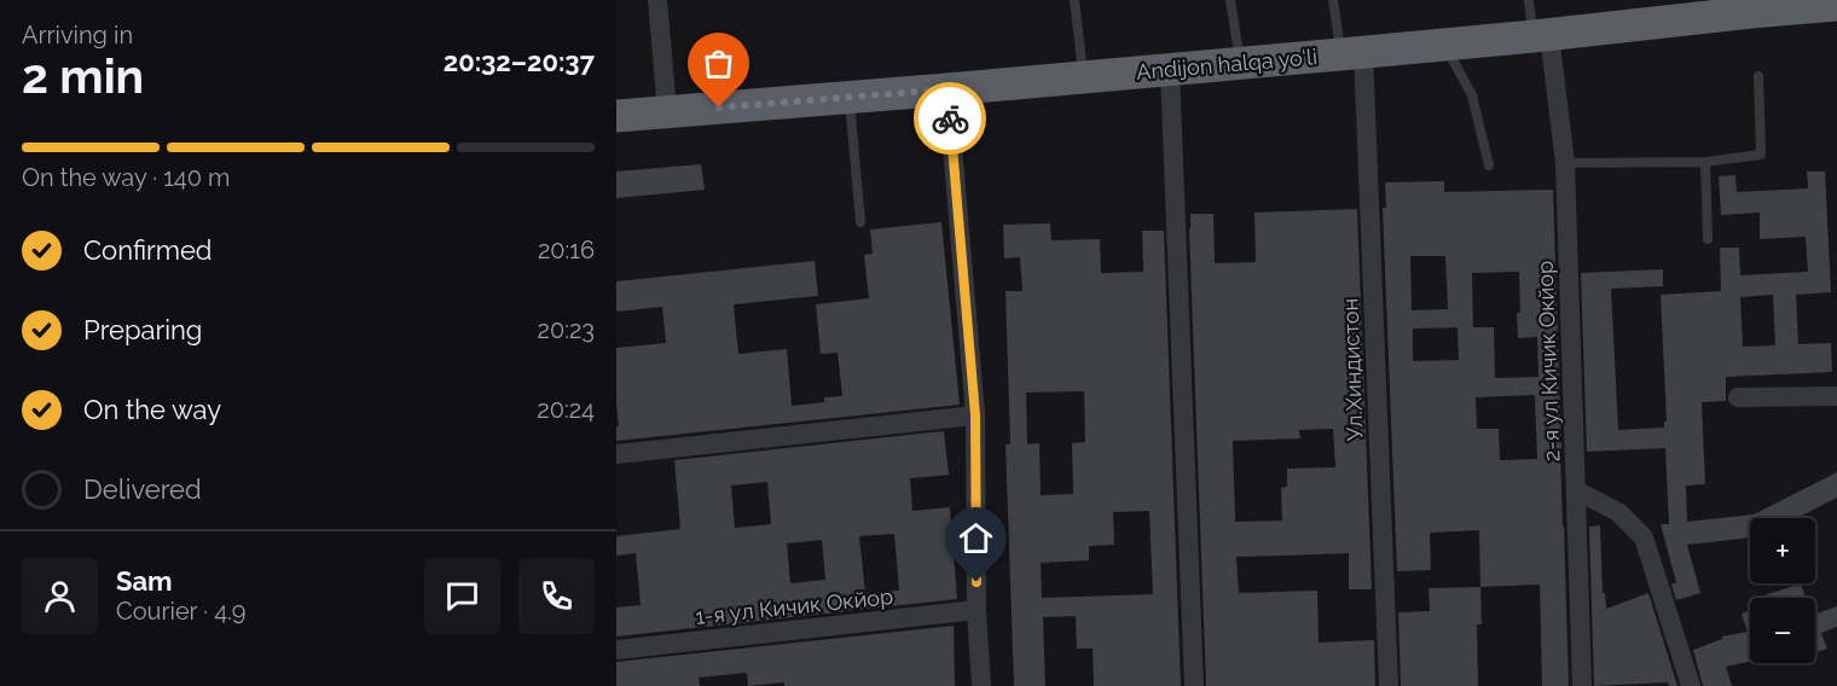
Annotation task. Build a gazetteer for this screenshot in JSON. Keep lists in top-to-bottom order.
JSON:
{
  "streets": {
    "highway": ["Andijon halqa yo‘li"],
    "street": ["2-я ул Кичик Окйор", "Ул.Хиндистон", "1-я ул Кичик Окйор"]
  },
  "crossings": [
    ["Andijon halqa yo‘li", "2-я ул Кичик Окйор"],
    ["Andijon halqa yo‘li", "Ул.Хиндистон"]
  ],
  "page": {
    "heading": ["2 min", "Arriving in", "20:32–20:37"],
    "panel": ["Sam", "Courier · 4.9"],
    "bar": "On the way · 140 m",
    "list": [
      ["Confirmed", "20:16"],
      ["Preparing", "20:23"],
      ["On the way", "20:24"],
      "Delivered"
    ],
    "map_buttons": ["+", "−"]
  }
}
